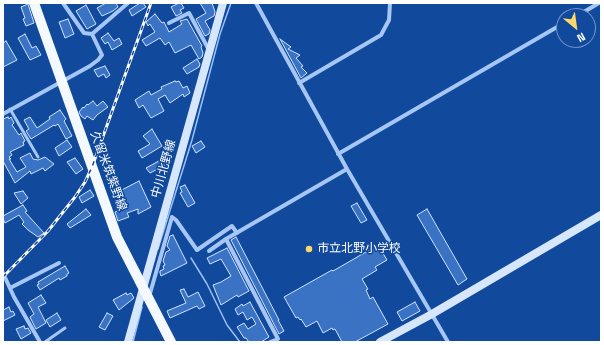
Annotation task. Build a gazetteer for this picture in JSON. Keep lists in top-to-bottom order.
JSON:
{
  "streets": {
    "main road": ["中川北野線", "久留米筑紫野線"]
  },
  "crossings": [
    ["中川北野線", "久留米筑紫野線"]
  ],
  "places": ["市立北野小学校"],
  "north": "bottom right"
}
